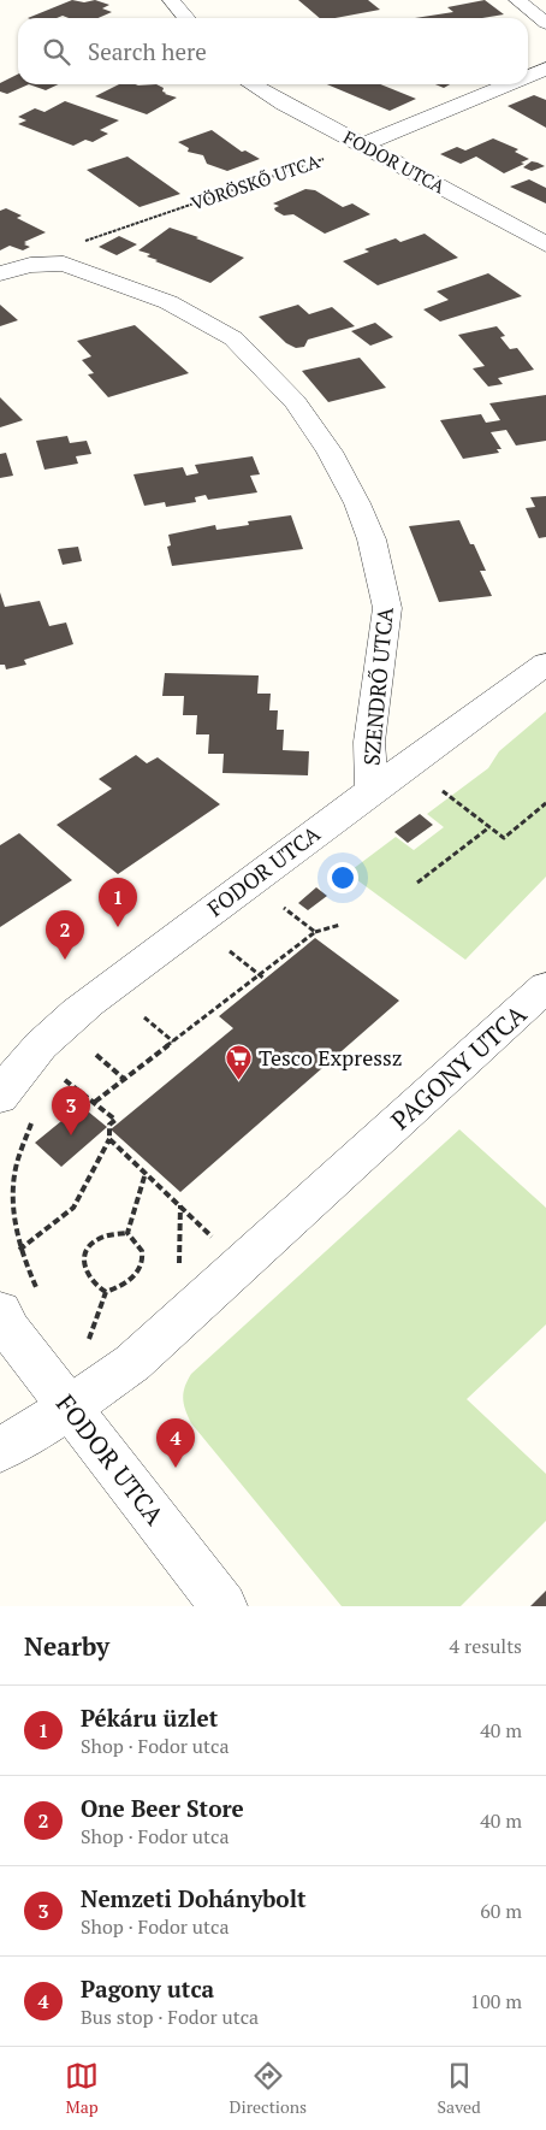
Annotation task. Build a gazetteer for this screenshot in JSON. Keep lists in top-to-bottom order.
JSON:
{
  "streets": {
    "street": ["FODOR UTCA", "SZENDRŐ UTCA", "PAGONY UTCA"],
    "path": ["VÖRÖSKŐ UTCA"]
  },
  "crossings": [
    ["FODOR UTCA", "VÖRÖSKŐ UTCA"],
    ["FODOR UTCA", "SZENDRŐ UTCA"],
    ["FODOR UTCA", "PAGONY UTCA"],
    ["VÖRÖSKŐ UTCA", "SZENDRŐ UTCA"]
  ],
  "places": {
    "supermarket": ["Tesco Expressz"]
  },
  "page": {
    "search": "Search here",
    "pins": [
      "1",
      "2",
      "3",
      "4"
    ],
    "heading": ["Nearby", "4 results"],
    "list": [
      {
        "mark": "1",
        "name": "Pékáru üzlet",
        "note": "Shop · Fodor utca",
        "value": "40 m"
      },
      {
        "mark": "2",
        "name": "One Beer Store",
        "note": "Shop · Fodor utca",
        "value": "40 m"
      },
      {
        "mark": "3",
        "name": "Nemzeti Dohánybolt",
        "note": "Shop · Fodor utca",
        "value": "60 m"
      },
      {
        "mark": "4",
        "name": "Pagony utca",
        "note": "Bus stop · Fodor utca",
        "value": "100 m"
      }
    ],
    "nav": ["Map", "Directions", "Saved"]
  }
}
